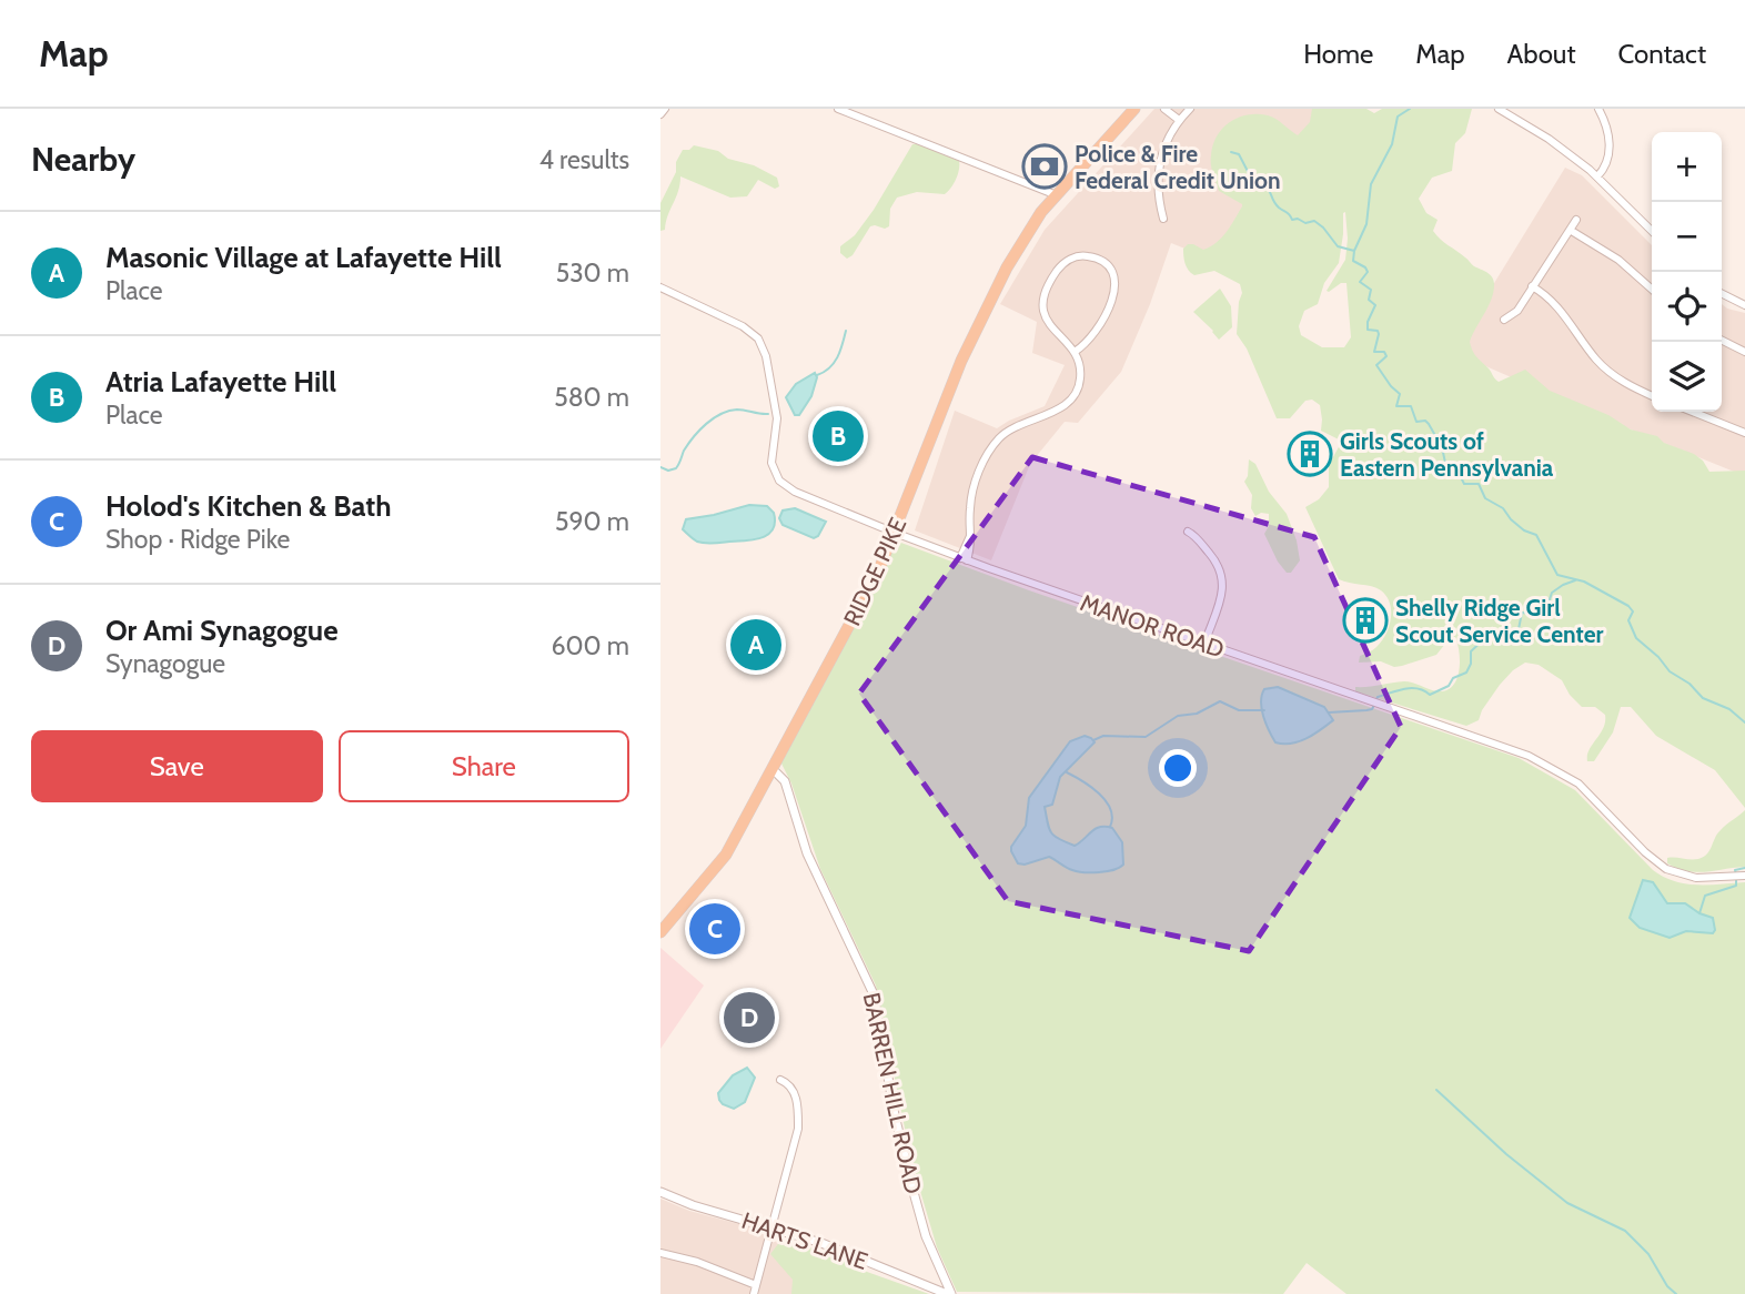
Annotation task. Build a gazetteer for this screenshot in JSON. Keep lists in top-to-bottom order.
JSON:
{
  "streets": {
    "main road": ["RIDGE PIKE"],
    "street": ["MANOR ROAD", "BARREN HILL ROAD", "HARTS LANE"]
  },
  "crossings": [
    ["RIDGE PIKE", "MANOR ROAD"],
    ["RIDGE PIKE", "BARREN HILL ROAD"],
    ["BARREN HILL ROAD", "HARTS LANE"]
  ],
  "places": {
    "bank": ["Police & Fire Federal Credit Union"],
    "building": ["Girls Scouts of Eastern Pennsylvania", "Shelly Ridge Girl Scout Service Center"]
  },
  "page": {
    "header": "Map",
    "nav": [
      "Home",
      "Map",
      "About",
      "Contact"
    ],
    "heading": ["Nearby", "4 results"],
    "map_buttons": ["+", "−"],
    "list": [
      {
        "mark": "A",
        "name": "Masonic Village at Lafayette Hill",
        "note": "Place",
        "value": "530 m"
      },
      {
        "mark": "B",
        "name": "Atria Lafayette Hill",
        "note": "Place",
        "value": "580 m"
      },
      {
        "mark": "C",
        "name": "Holod's Kitchen & Bath",
        "note": "Shop · Ridge Pike",
        "value": "590 m"
      },
      {
        "mark": "D",
        "name": "Or Ami Synagogue",
        "note": "Synagogue",
        "value": "600 m"
      }
    ],
    "pins": [
      "B",
      "A",
      "C",
      "D"
    ],
    "buttons": ["Save", "Share"]
  }
}
